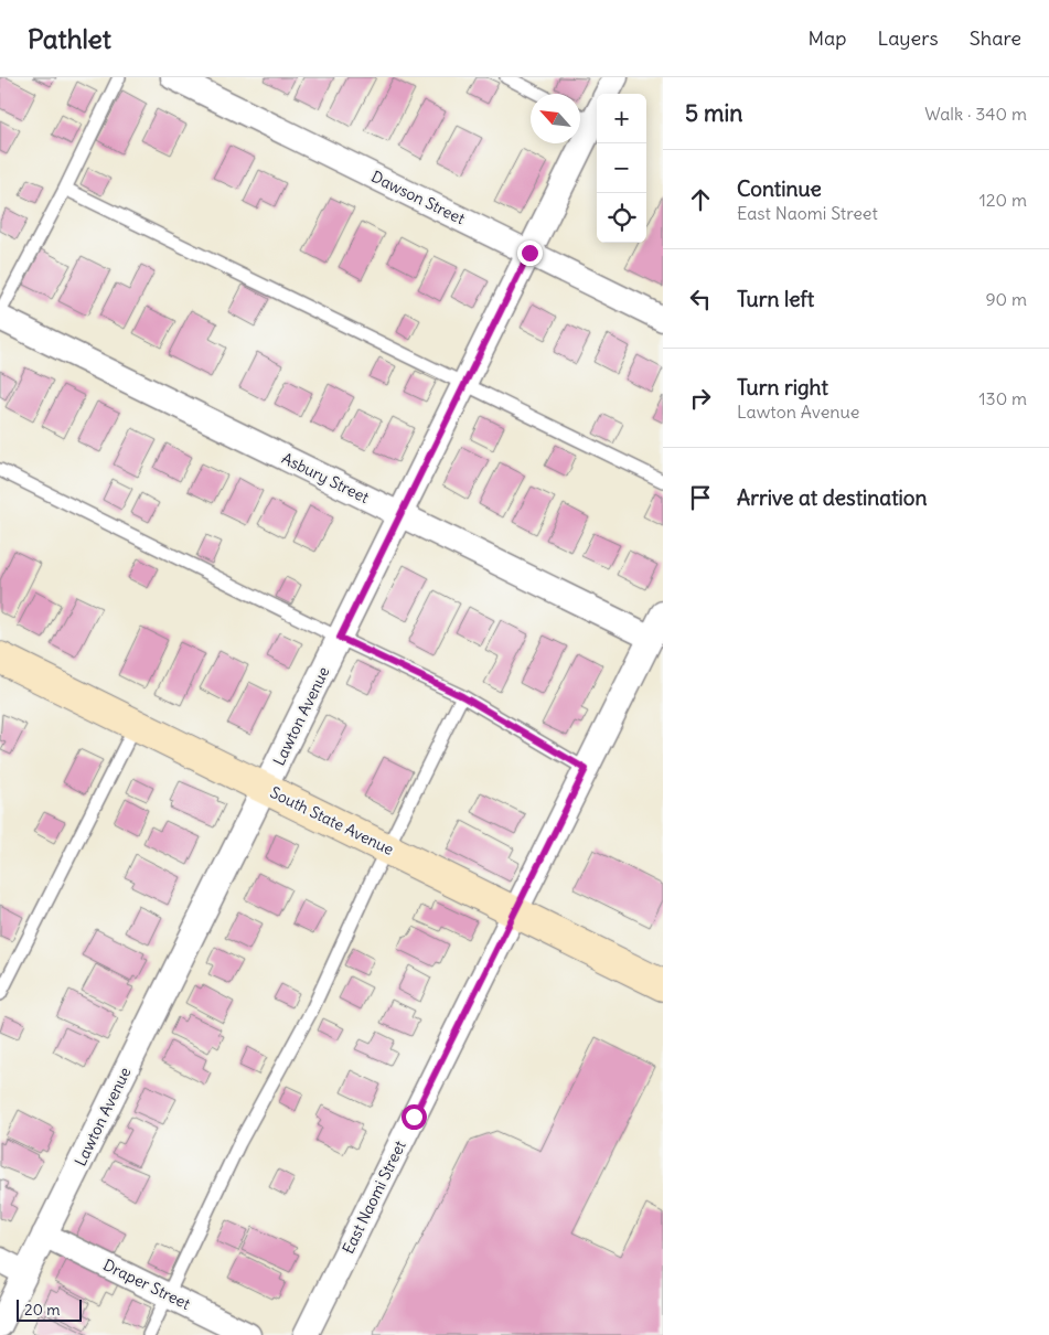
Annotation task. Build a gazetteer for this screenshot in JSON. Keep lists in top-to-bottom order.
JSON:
{
  "streets": {
    "street": [
      "Dawson Street",
      "Asbury Street",
      "Lawton Avenue",
      "South State Avenue",
      "East Naomi Street",
      "Draper Street"
    ]
  },
  "crossings": [
    ["Dawson Street", "Lawton Avenue"],
    ["Asbury Street", "Lawton Avenue"],
    ["Asbury Street", "East Naomi Street"],
    ["Lawton Avenue", "South State Avenue"],
    ["Lawton Avenue", "Draper Street"],
    ["South State Avenue", "East Naomi Street"]
  ],
  "scale_bar": "20 m",
  "north": "top left",
  "page": {
    "header": "Pathlet",
    "nav": ["Map", "Layers", "Share"],
    "heading": ["5 min", "Walk · 340 m"],
    "map_buttons": ["+", "−"],
    "list": [
      ["Continue", "East Naomi Street", "120 m"],
      ["Turn left", "90 m"],
      ["Turn right", "Lawton Avenue", "130 m"],
      "Arrive at destination"
    ],
    "scale": "20 m"
  }
}
